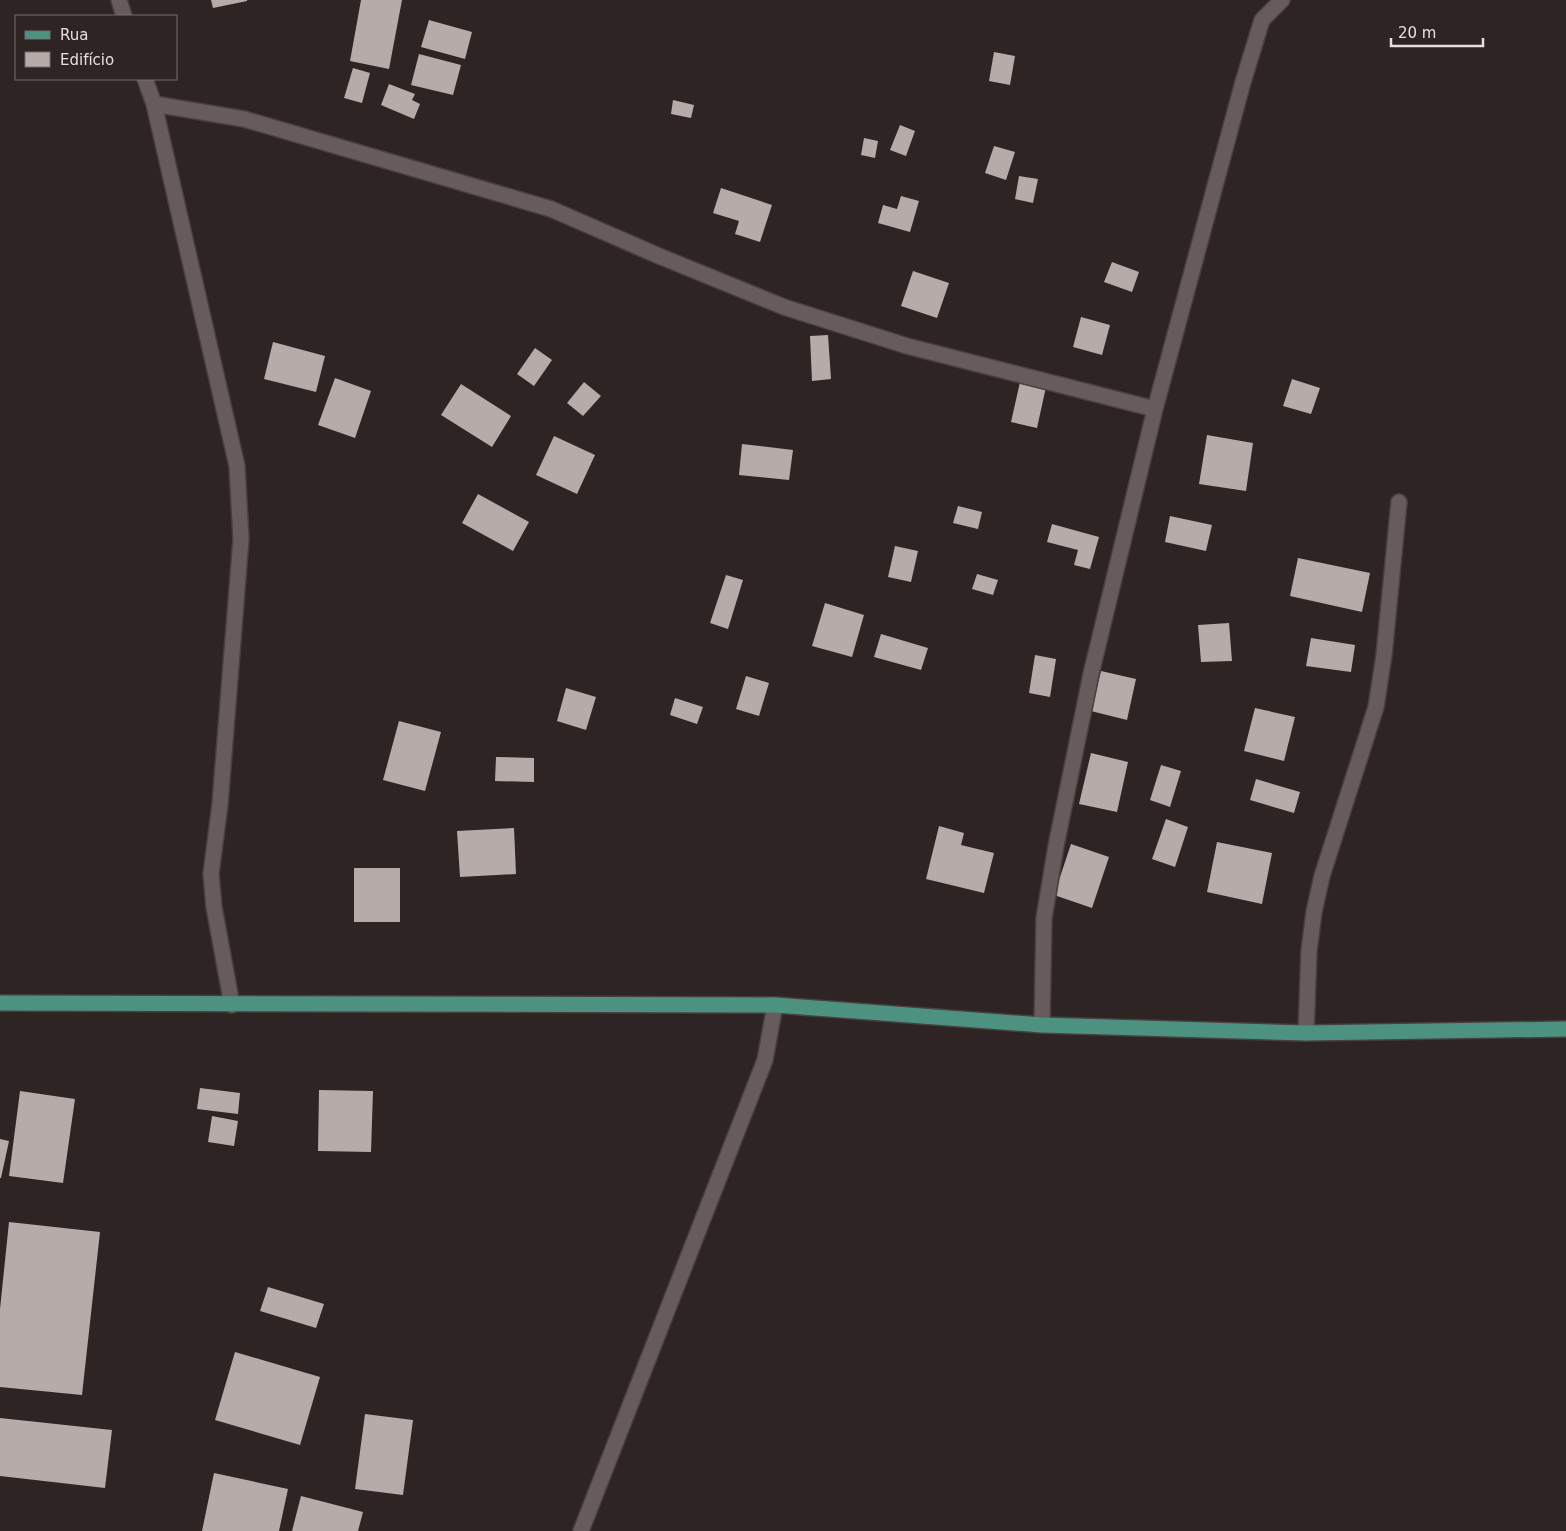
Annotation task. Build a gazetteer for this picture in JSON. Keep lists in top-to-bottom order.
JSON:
{
  "legend": ["Rua", "Edifício"],
  "scale_bar": "20 m"
}
